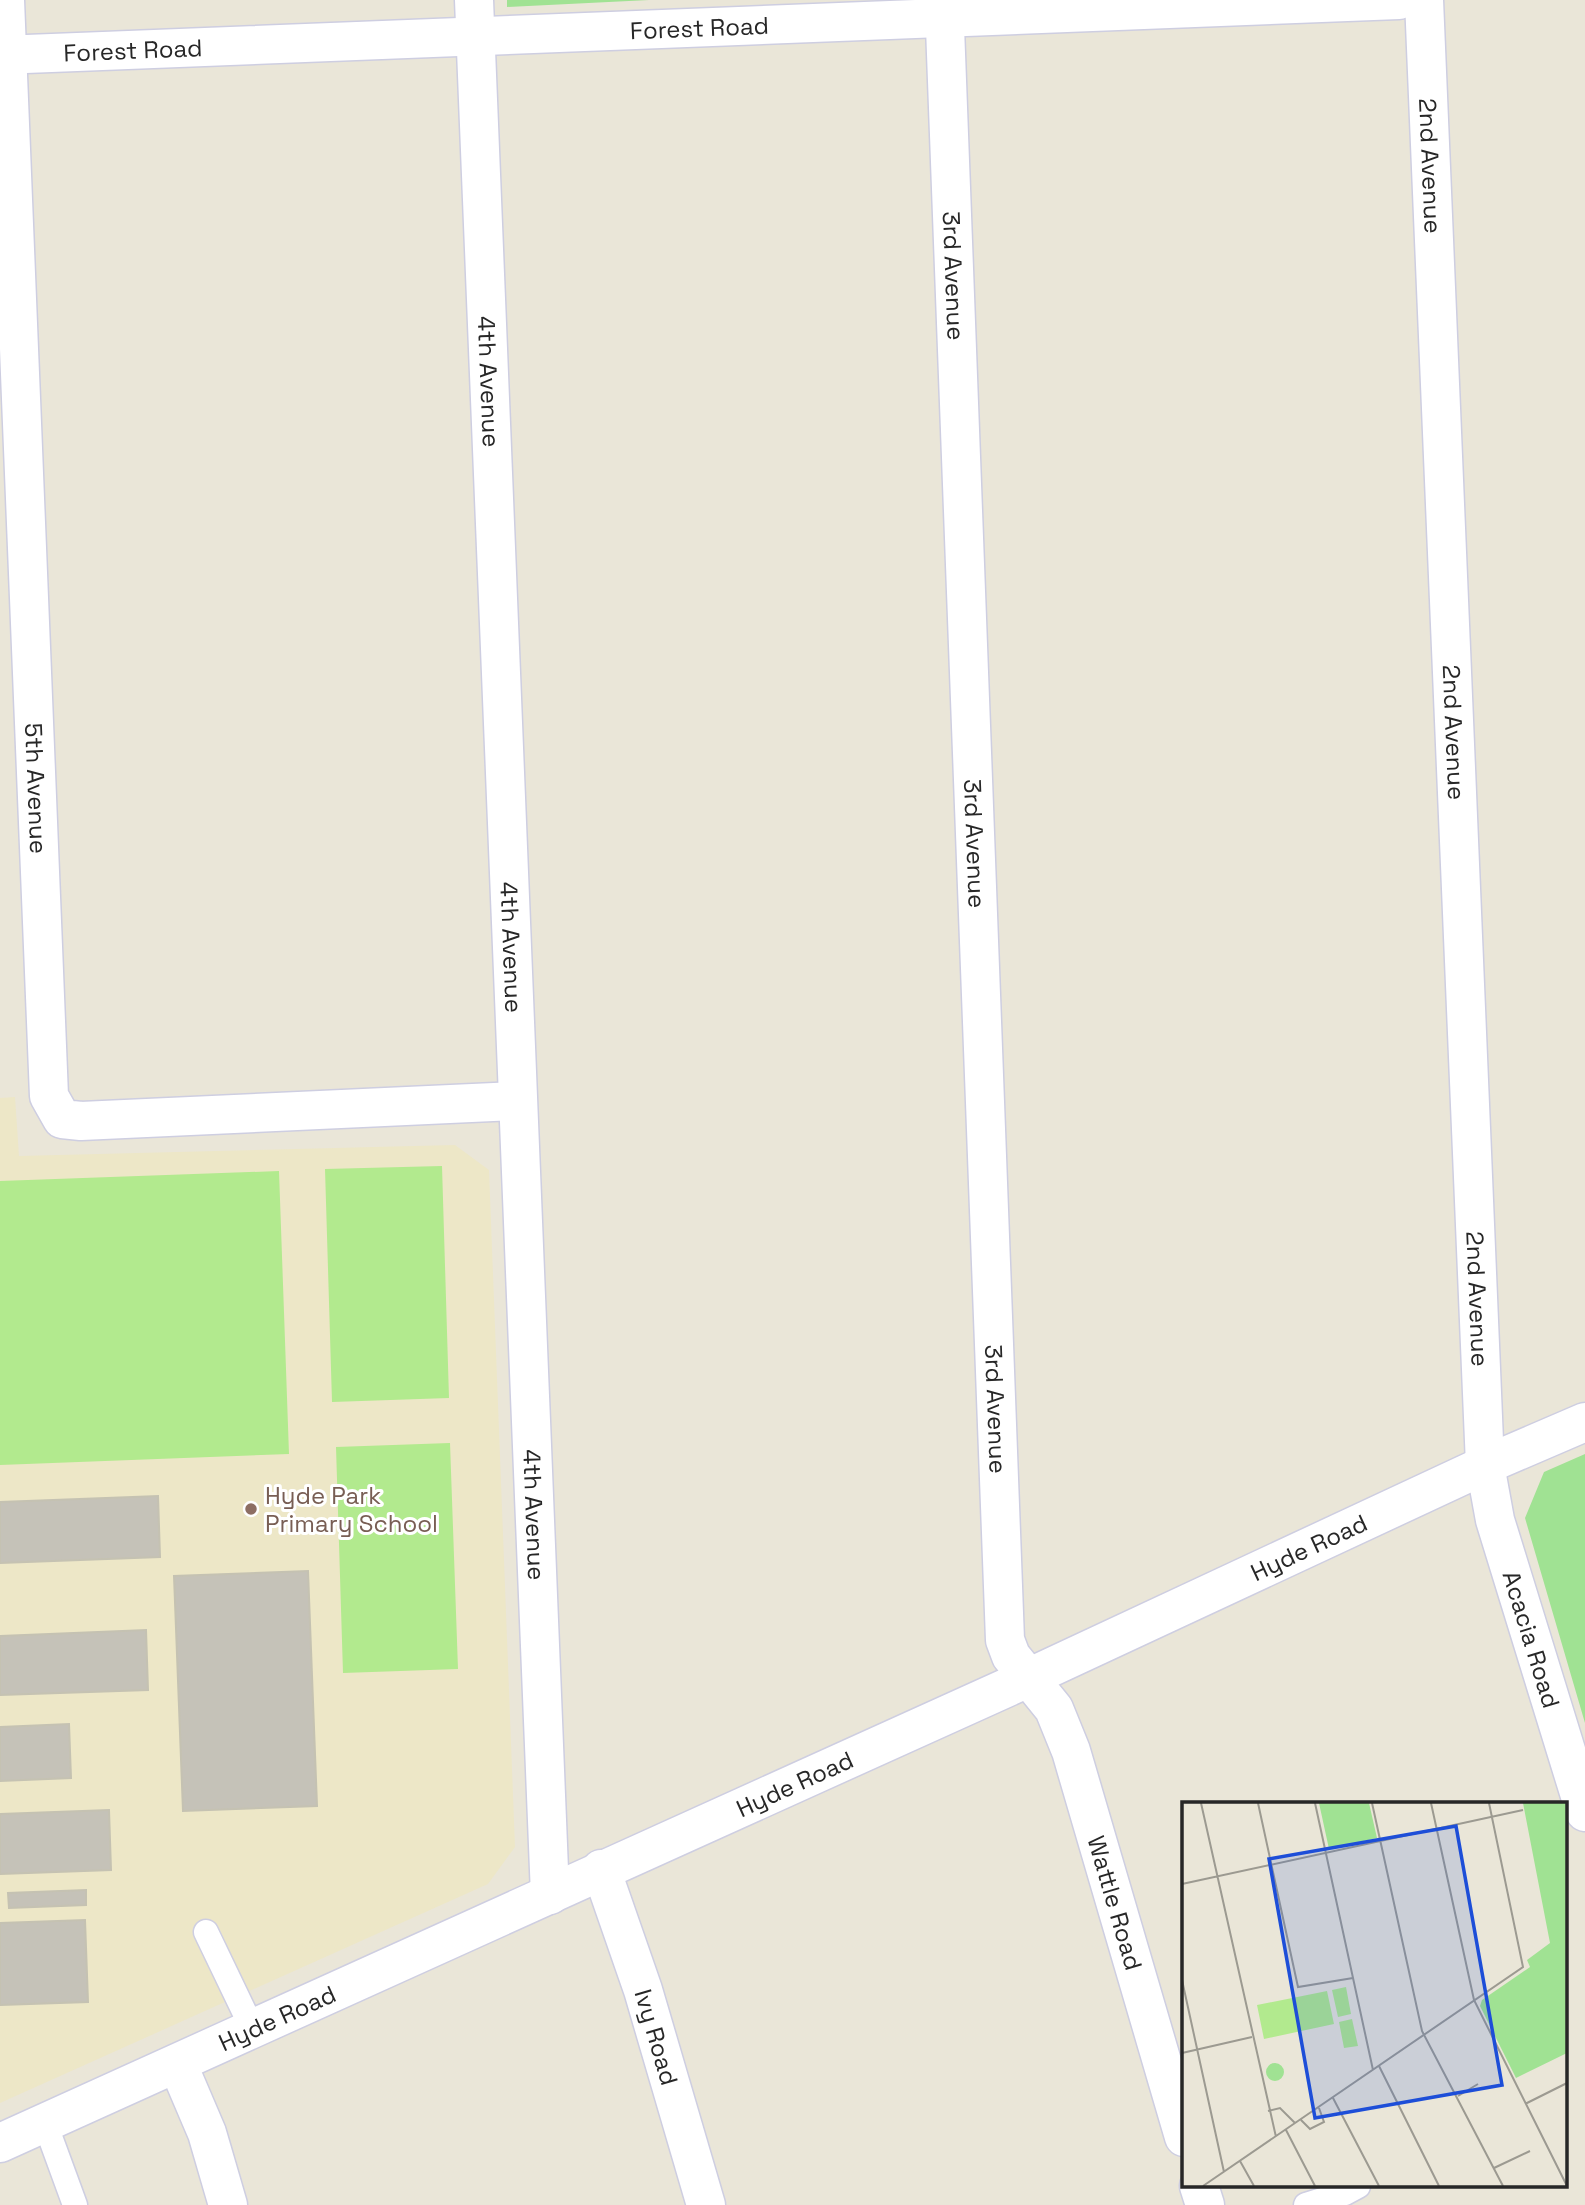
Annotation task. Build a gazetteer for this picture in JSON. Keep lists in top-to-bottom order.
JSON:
{
  "streets": {
    "street": [
      "Forest Road",
      "2nd Avenue",
      "3rd Avenue",
      "4th Avenue",
      "5th Avenue",
      "Hyde Road",
      "Acacia Road",
      "Wattle Road",
      "Ivy Road"
    ]
  },
  "crossings": [
    ["Forest Road", "3rd Avenue"],
    ["Forest Road", "4th Avenue"],
    ["Forest Road", "5th Avenue"],
    ["2nd Avenue", "Hyde Road"],
    ["2nd Avenue", "Acacia Road"],
    ["3rd Avenue", "Hyde Road"],
    ["3rd Avenue", "Wattle Road"],
    ["4th Avenue", "5th Avenue"],
    ["4th Avenue", "Hyde Road"],
    ["Hyde Road", "Acacia Road"],
    ["Hyde Road", "Wattle Road"],
    ["Hyde Road", "Ivy Road"]
  ],
  "places": ["Hyde Park Primary School"]
}
